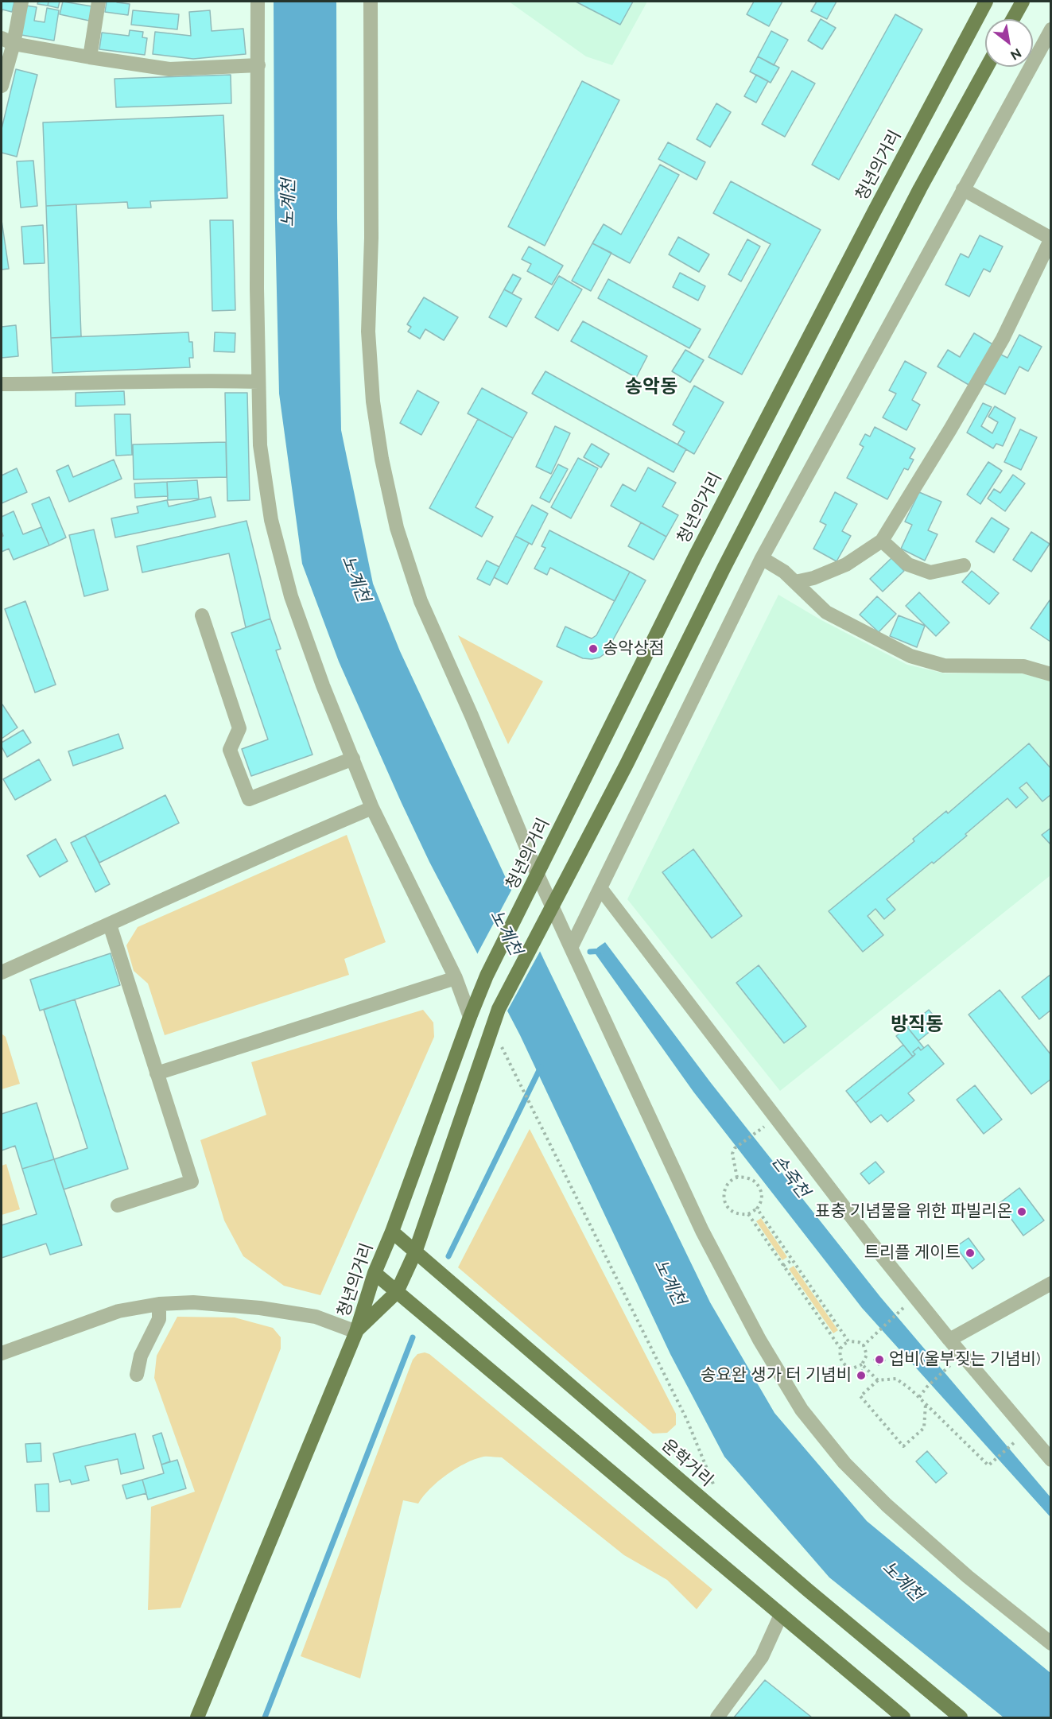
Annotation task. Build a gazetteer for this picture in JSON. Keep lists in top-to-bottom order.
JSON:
{
  "streets": {
    "main road": ["청년의거리", "운학거리"]
  },
  "crossings": [
    ["청년의거리", "운학거리"]
  ],
  "districts": ["송악동", "방직동"],
  "water": ["노계천", "손죽천"],
  "places": [
    "송악상점",
    "표충 기념물을 위한 파빌리온",
    "트리플 게이트",
    "업비(울부짖는 기념비)",
    "송요완 생가 터 기념비"
  ],
  "north": "bottom right"
}
